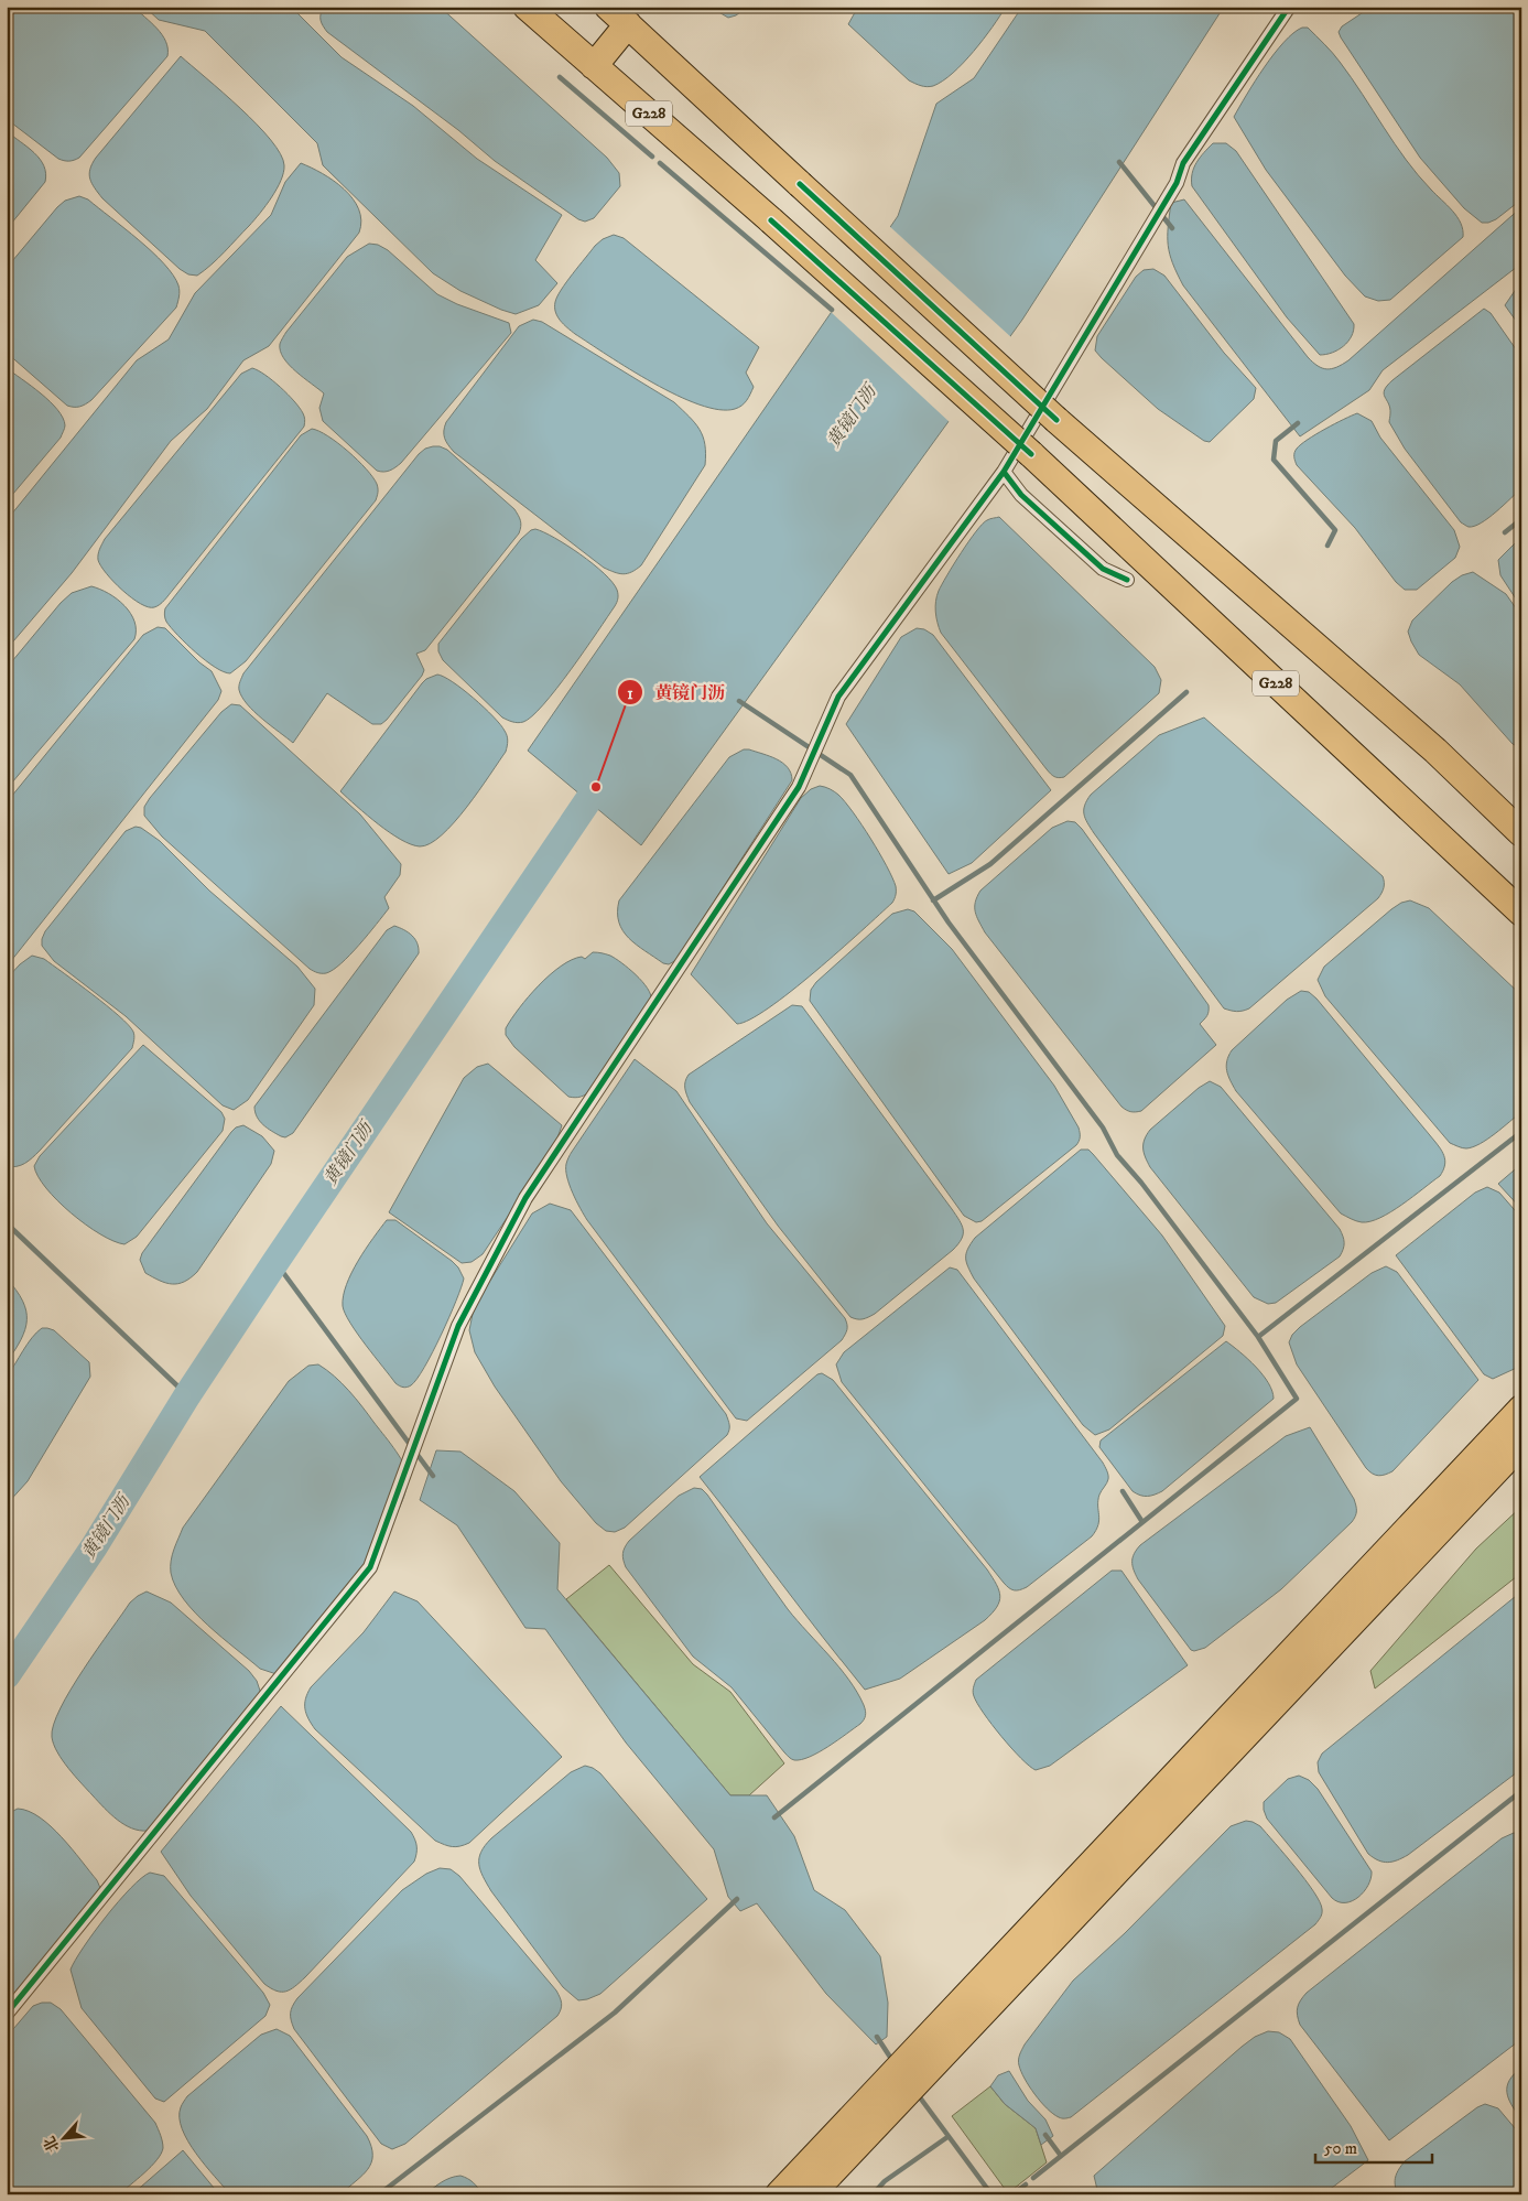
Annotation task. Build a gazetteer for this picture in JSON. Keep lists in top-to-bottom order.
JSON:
{
  "streets": {
    "highway": ["G228"]
  },
  "water": ["黄镜门沥"],
  "places": ["黄镜门沥"],
  "scale_bar": "50 m",
  "north": "bottom left"
}
